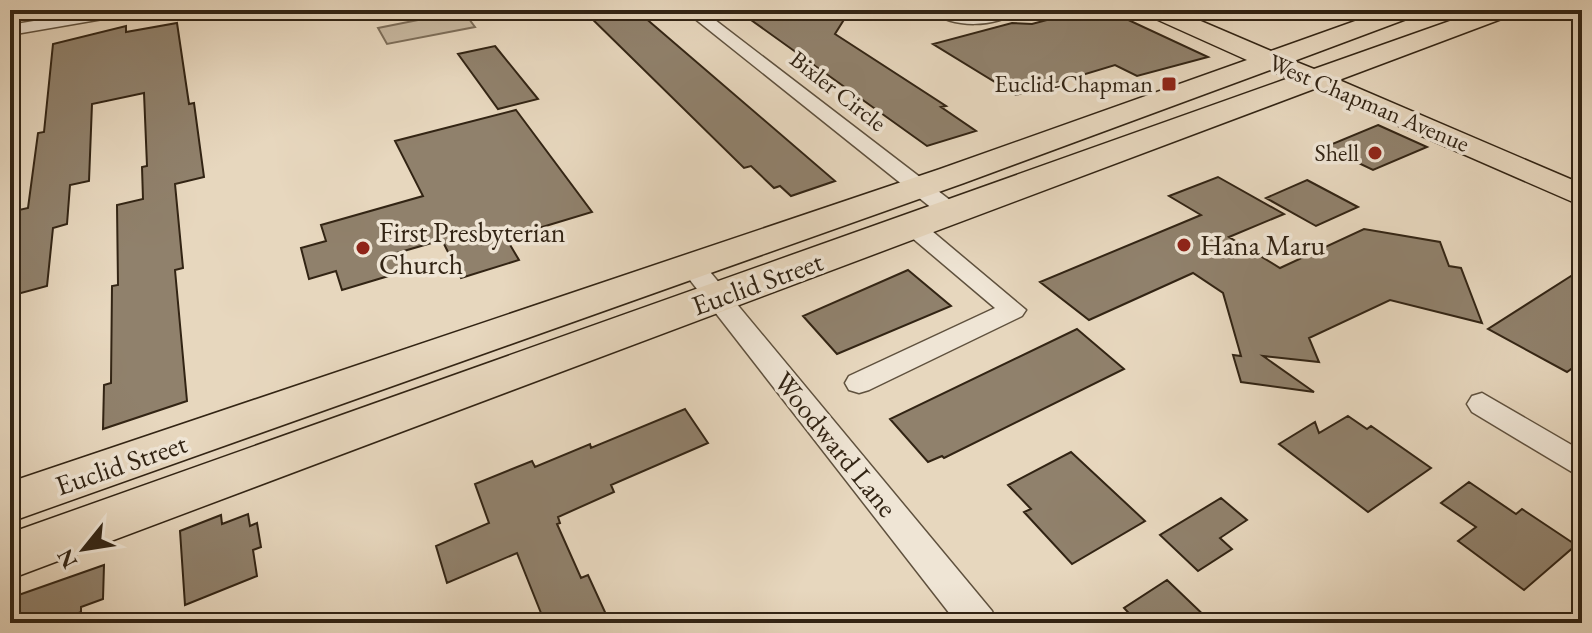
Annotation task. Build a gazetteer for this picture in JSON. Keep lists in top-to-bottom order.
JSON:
{
  "streets": {
    "main road": ["West Chapman Avenue", "Euclid Street"],
    "street": ["Bixler Circle", "Woodward Lane"]
  },
  "crossings": [
    ["Bixler Circle", "Euclid Street"],
    ["West Chapman Avenue", "Euclid Street"],
    ["Euclid Street", "Woodward Lane"]
  ],
  "places": {
    "transit": ["Euclid-Chapman"],
    "other": ["Shell", "Hana Maru", "First Presbyterian Church"]
  },
  "north": "bottom left"
}
